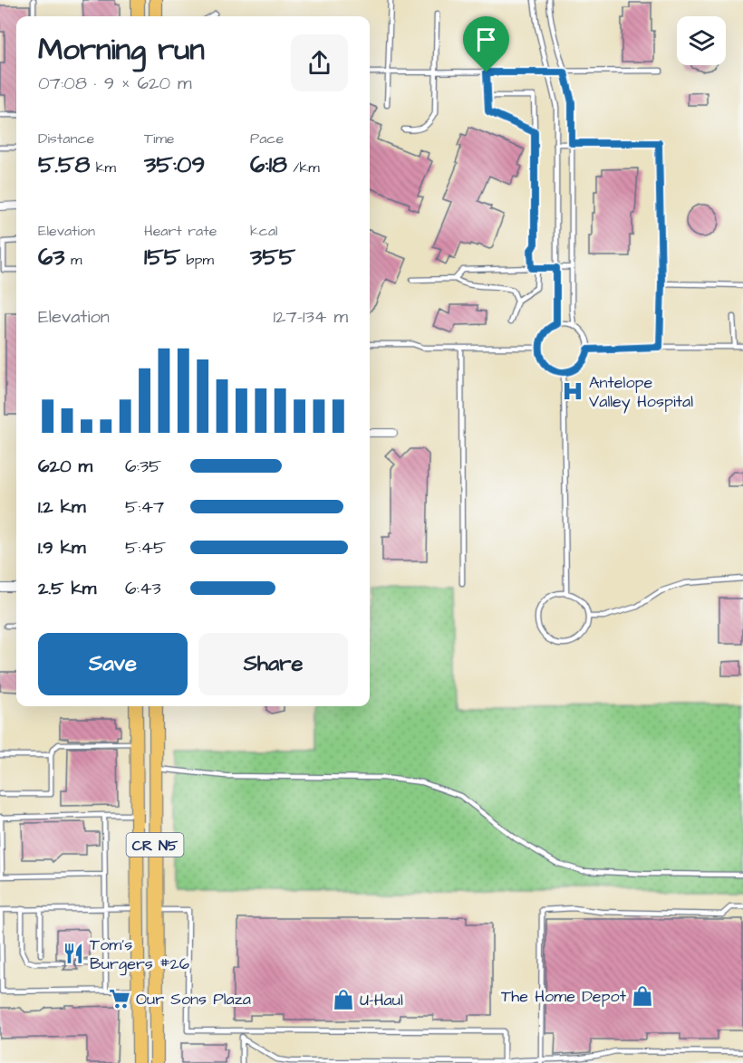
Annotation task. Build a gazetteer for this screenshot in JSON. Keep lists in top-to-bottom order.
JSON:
{
  "streets": {
    "main road": ["CR N5"]
  },
  "places": {
    "hospital": ["Antelope Valley Hospital"],
    "restaurant": ["Tom's Burgers #26"],
    "shop": ["The Home Depot", "U-Haul"],
    "supermarket": ["Our Sons Plaza"]
  },
  "page": {
    "heading": ["Morning run", "07:08 · 9 × 620 m"],
    "stats": [
      ["Distance", "5.58 km"],
      ["Time", "35:09"],
      ["Pace", "6:18 /km"],
      ["Elevation", "63 m"],
      ["Heart rate", "155 bpm"],
      ["kcal", "355"]
    ],
    "chart": ["Elevation", "127–134 m"],
    "list": [
      {
        "name": "620 m",
        "note": "6:35"
      },
      {
        "name": "1.2 km",
        "note": "5:47"
      },
      {
        "name": "1.9 km",
        "note": "5:45"
      },
      {
        "name": "2.5 km",
        "note": "6:43"
      }
    ],
    "buttons": ["Save", "Share"]
  }
}
